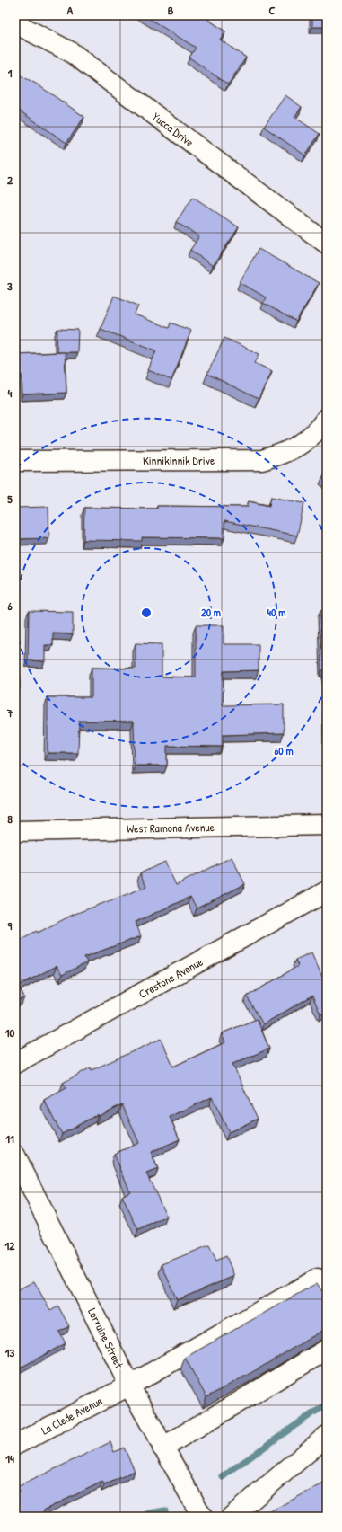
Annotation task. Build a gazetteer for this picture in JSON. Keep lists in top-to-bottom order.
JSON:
{
  "streets": {
    "street": [
      "Yucca Drive",
      "Kinnikinnik Drive",
      "West Ramona Avenue",
      "Crestone Avenue",
      "Lorraine Street",
      "La Clede Avenue"
    ]
  },
  "crossings": [
    ["Lorraine Street", "La Clede Avenue"]
  ],
  "grid": {
    "columns": ["A", "B", "C"],
    "rows": [
      "1",
      "2",
      "3",
      "4",
      "5",
      "6",
      "7",
      "8",
      "9",
      "10",
      "11",
      "12",
      "13",
      "14"
    ]
  },
  "rings": ["20 m", "40 m", "60 m"]
}
